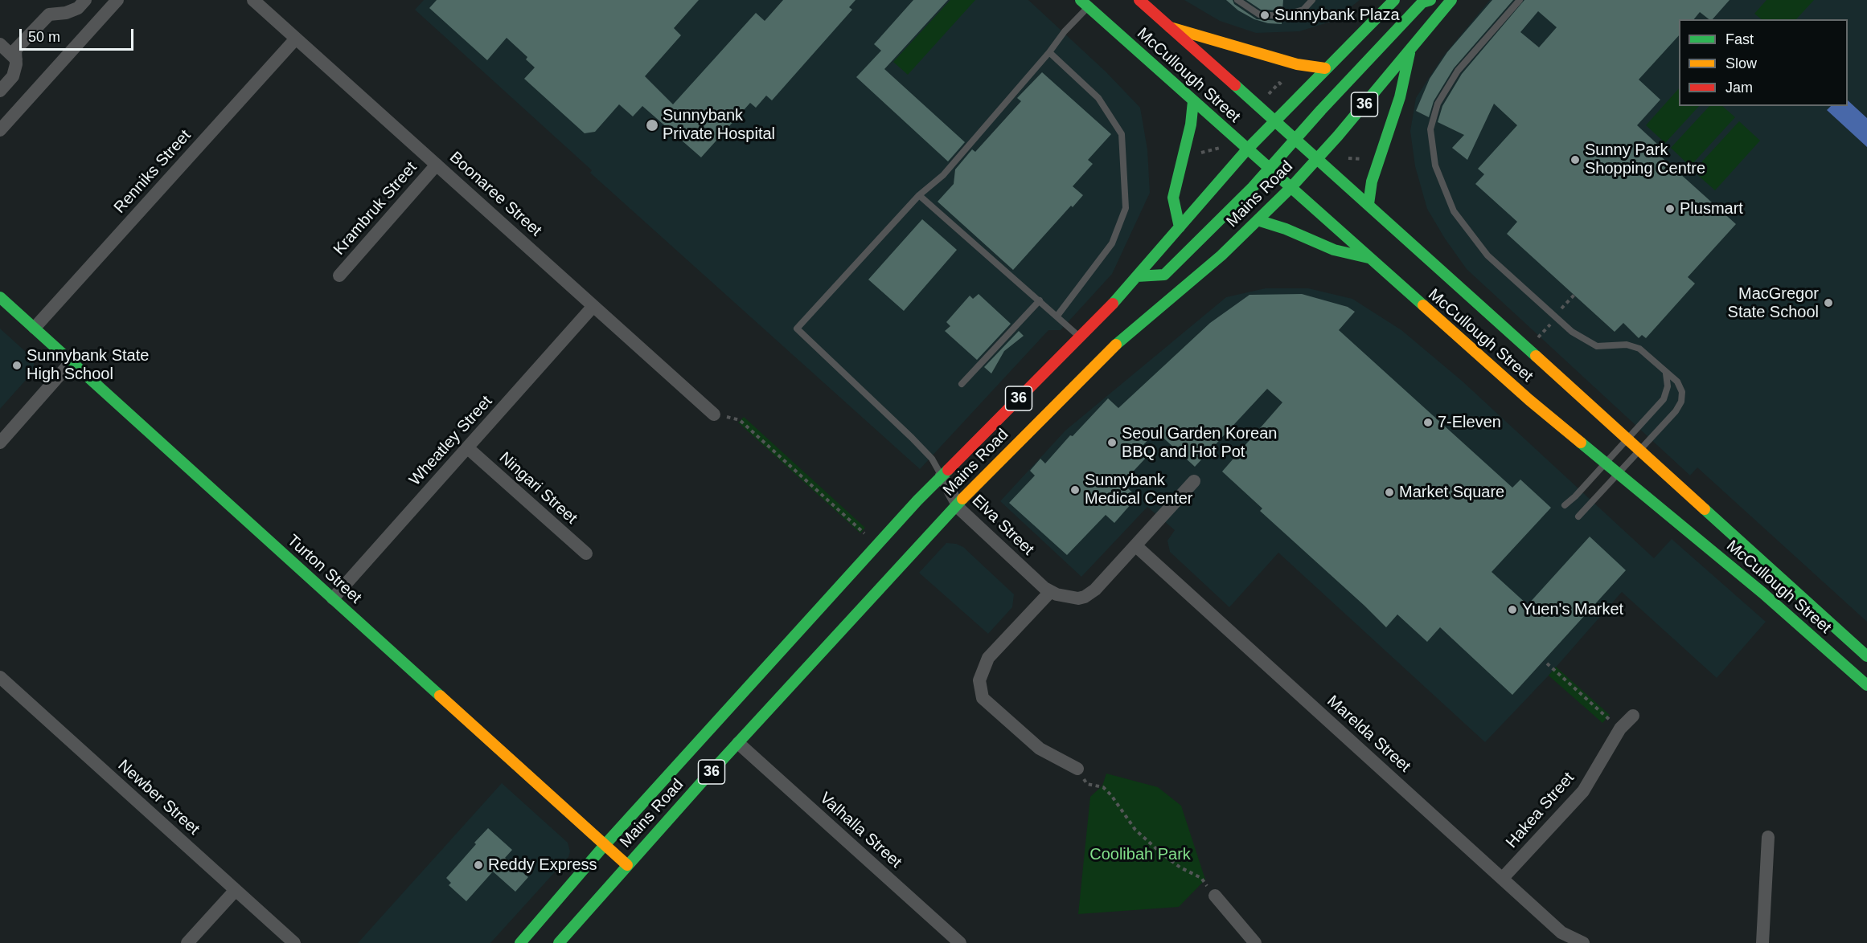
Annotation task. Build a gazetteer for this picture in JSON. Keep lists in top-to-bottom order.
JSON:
{
  "streets": {
    "main road": [
      "McCullough Street",
      "36",
      "Mains Road",
      "Turton Street"
    ],
    "street": [
      "Renniks Street",
      "Boonaree Street",
      "Krambruk Street",
      "Wheatley Street",
      "Ningari Street",
      "Elva Street",
      "Marelda Street",
      "Newber Street",
      "Hakea Street",
      "Valhalla Street"
    ]
  },
  "crossings": [
    ["McCullough Street", "Mains Road"],
    ["Renniks Street", "Boonaree Street"],
    ["Renniks Street", "Turton Street"],
    ["Boonaree Street", "Krambruk Street"],
    ["Boonaree Street", "Wheatley Street"],
    ["Mains Road", "Elva Street"],
    ["Mains Road", "Turton Street"],
    ["Mains Road", "Valhalla Street"],
    ["Wheatley Street", "Ningari Street"],
    ["Wheatley Street", "Turton Street"],
    ["Marelda Street", "Hakea Street"]
  ],
  "parks": ["Coolibah Park"],
  "places": [
    "Sunnybank Plaza",
    "Sunnybank Private Hospital",
    "Sunny Park Shopping Centre",
    "Plusmart",
    "MacGregor State School",
    "Sunnybank State High School",
    "7-Eleven",
    "Seoul Garden Korean BBQ and Hot Pot",
    "Sunnybank Medical Center",
    "Market Square",
    "Yuen's Market",
    "Reddy Express"
  ],
  "legend": ["Fast", "Slow", "Jam"],
  "scale_bar": "50 m"
}
